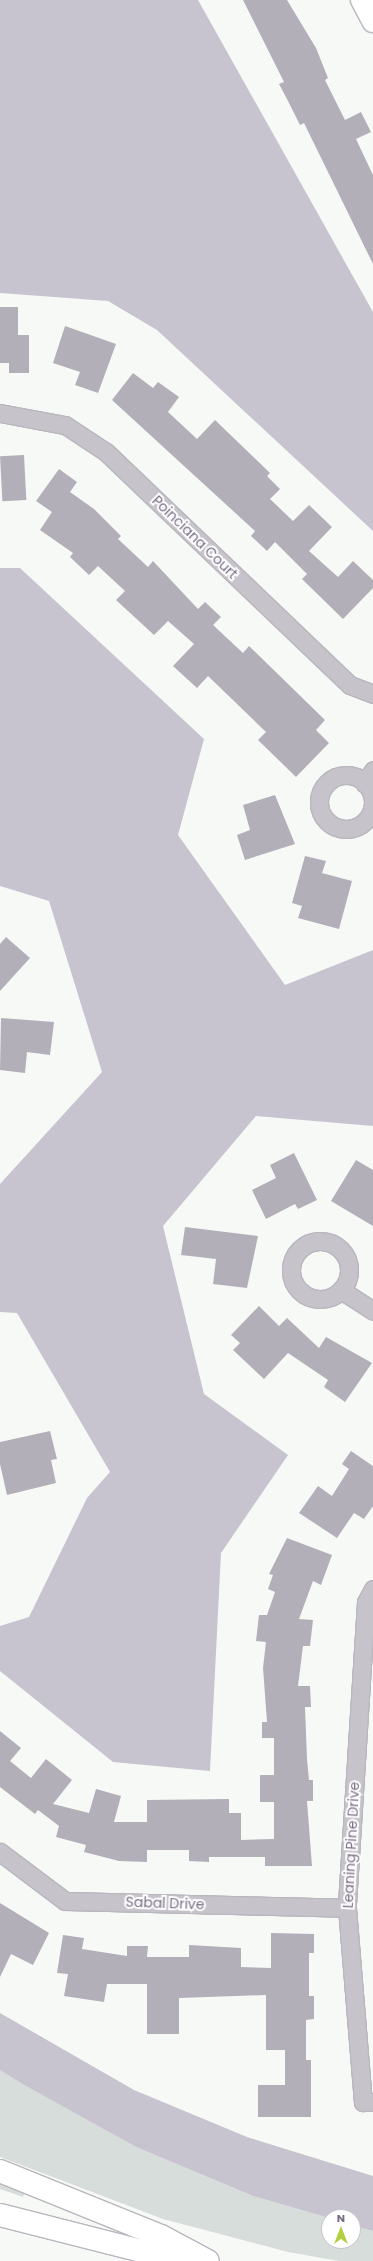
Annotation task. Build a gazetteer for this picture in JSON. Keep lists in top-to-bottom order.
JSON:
{
  "streets": {
    "street": ["Poinciana Court", "Leaning Pine Drive", "Sabal Drive"]
  },
  "crossings": [
    ["Leaning Pine Drive", "Sabal Drive"]
  ],
  "north": "top"
}
